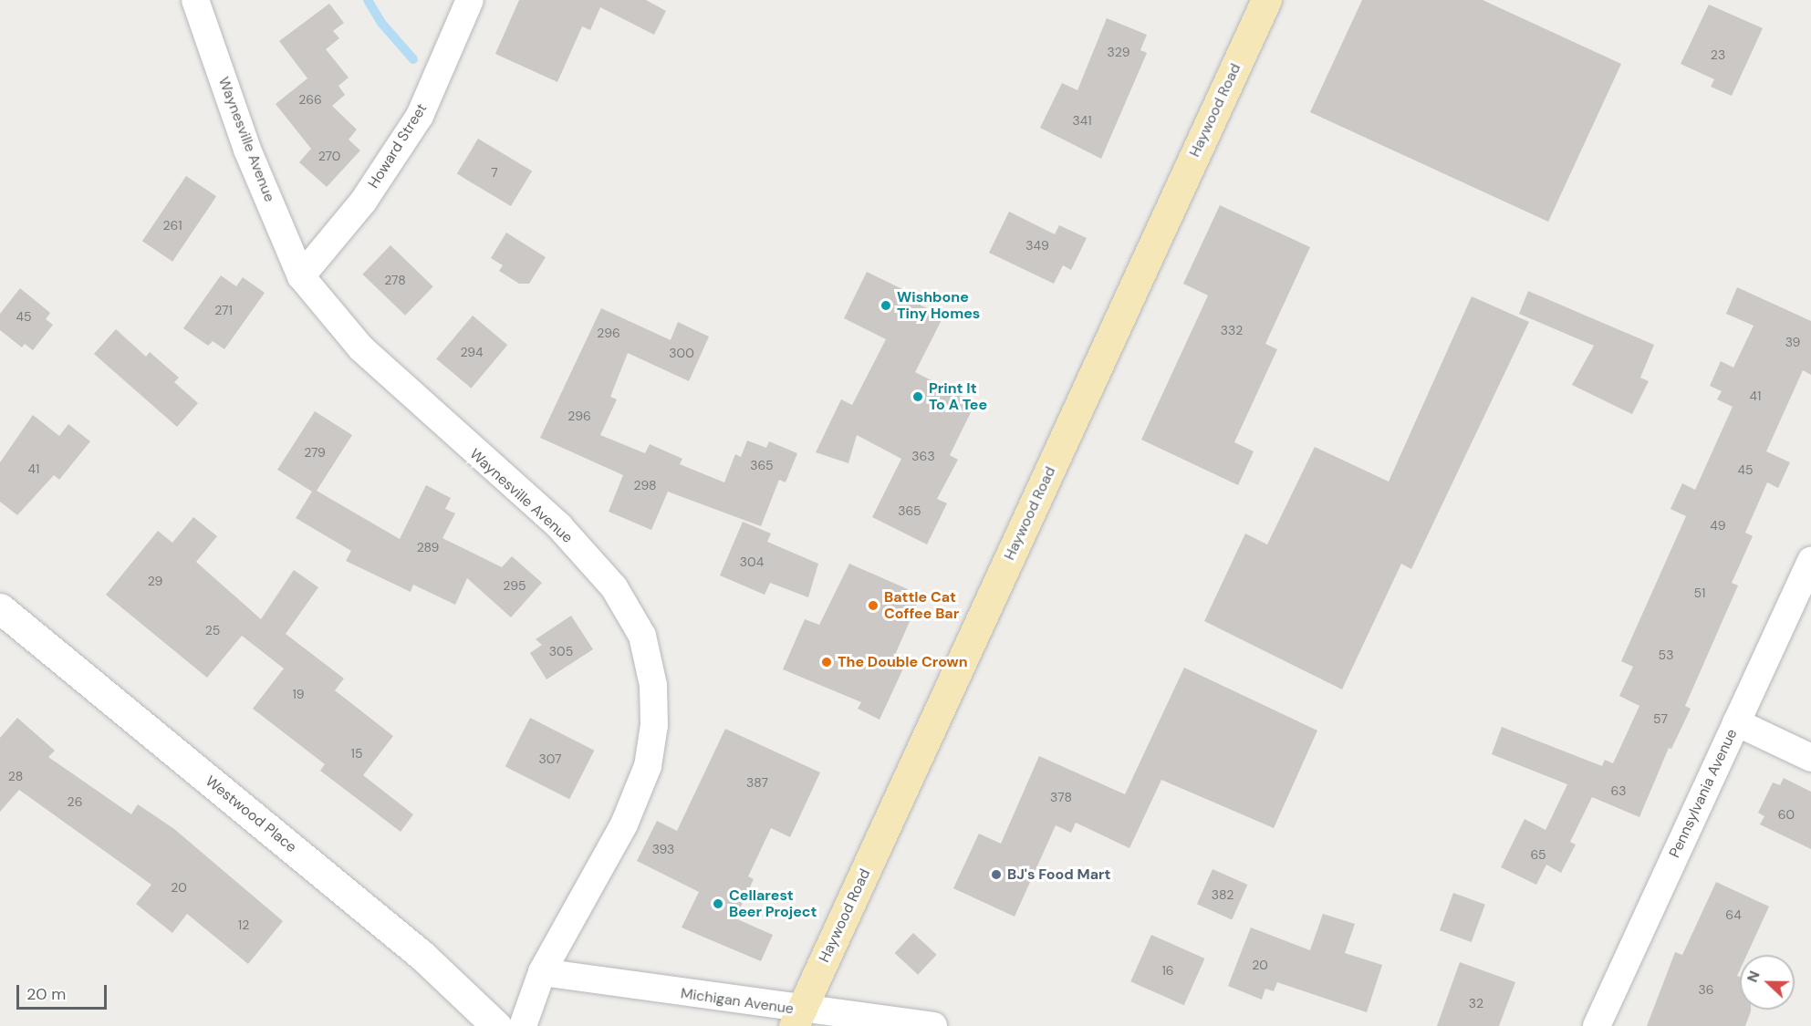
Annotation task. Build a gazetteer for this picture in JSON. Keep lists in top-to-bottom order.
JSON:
{
  "streets": {
    "main road": ["Haywood Road"],
    "street": [
      "Waynesville Avenue",
      "Howard Street",
      "Pennsylvania Avenue",
      "Westwood Place",
      "Michigan Avenue"
    ]
  },
  "crossings": [
    ["Haywood Road", "Michigan Avenue"],
    ["Waynesville Avenue", "Howard Street"],
    ["Waynesville Avenue", "Michigan Avenue"]
  ],
  "places": [
    "Wishbone Tiny Homes",
    "Print It To A Tee",
    "Battle Cat Coffee Bar",
    "The Double Crown",
    "BJ's Food Mart",
    "Cellarest Beer Project"
  ],
  "house_numbers": [
    "329",
    "23",
    "266",
    "341",
    "270",
    "7",
    "261",
    "349",
    "278",
    "271",
    "45",
    "332",
    "296",
    "39",
    "294",
    "300",
    "41",
    "296",
    "279",
    "363",
    "365",
    "41",
    "45",
    "298",
    "365",
    "49",
    "289",
    "304",
    "29",
    "295",
    "51",
    "25",
    "305",
    "53",
    "19",
    "57",
    "15",
    "307",
    "28",
    "387",
    "63",
    "378",
    "26",
    "60",
    "393",
    "65",
    "20",
    "382",
    "64",
    "12",
    "20",
    "16",
    "36",
    "32"
  ],
  "scale_bar": "20 m",
  "north": "left"
}
